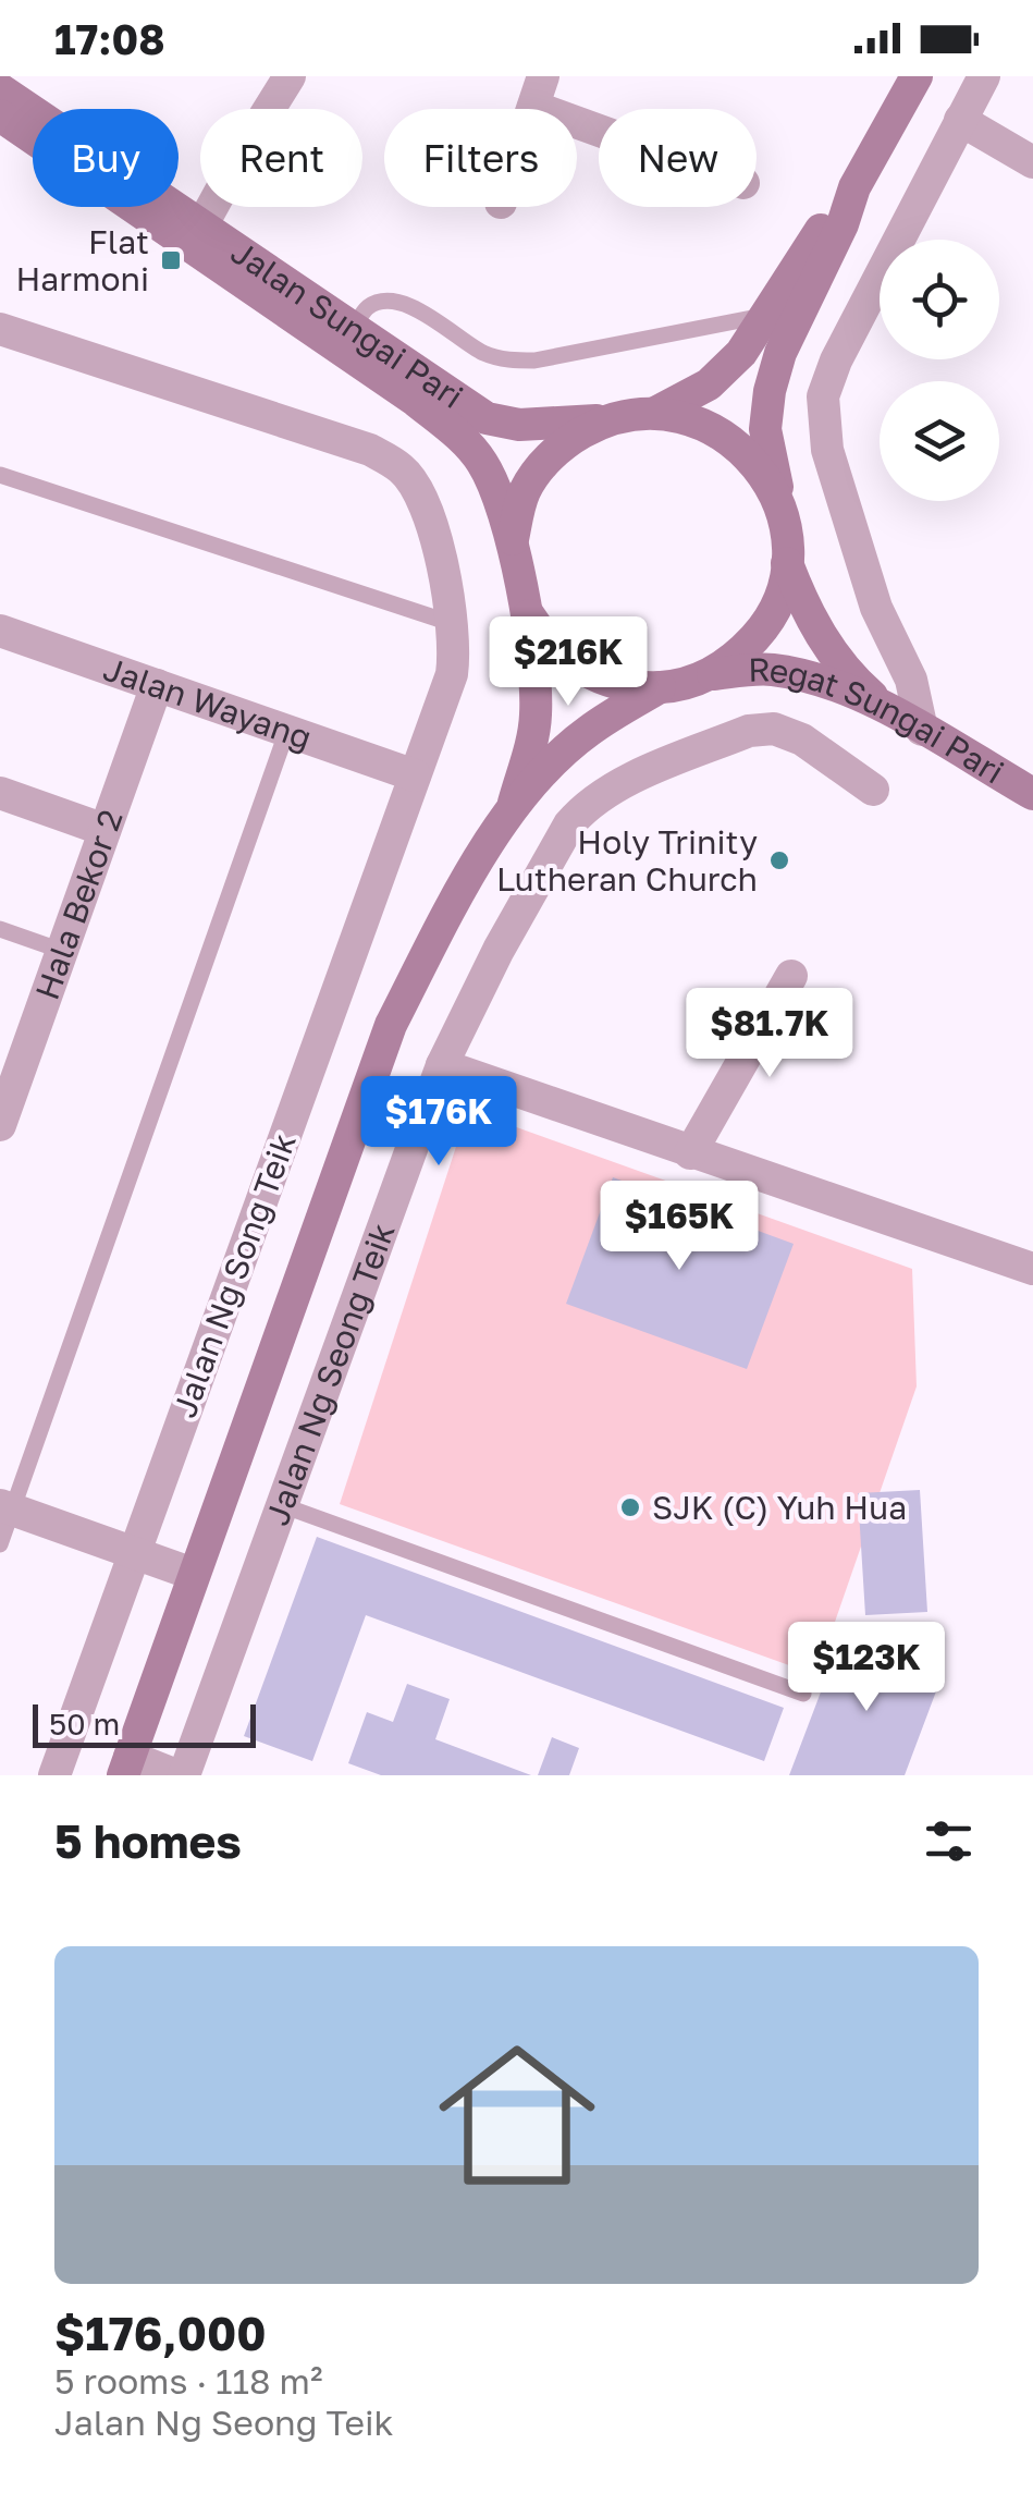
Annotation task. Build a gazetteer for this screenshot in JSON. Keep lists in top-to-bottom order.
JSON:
{
  "streets": {
    "main road": ["Jalan Sungai Pari", "Regat Sungai Pari", "Jalan Ng Seong Teik"],
    "street": ["Jalan Wayang", "Hala Bekor 2", "Jalan Ng Song Teik"]
  },
  "crossings": [
    ["Jalan Sungai Pari", "Regat Sungai Pari"],
    ["Jalan Wayang", "Hala Bekor 2"],
    ["Jalan Wayang", "Jalan Ng Song Teik"]
  ],
  "places": {
    "transit": ["Flat Harmoni"],
    "other": ["Holy Trinity Lutheran Church", "SJK (C) Yuh Hua"]
  },
  "scale_bar": "50 m",
  "page": {
    "status": "17:08",
    "chip": [
      "Buy",
      "Rent",
      "Filters",
      "New"
    ],
    "price": [
      "$216K",
      "$81.7K",
      "$176K",
      "$165K",
      "$123K"
    ],
    "scale": "50 m",
    "heading": "5 homes",
    "list": [
      {
        "name": "$176,000",
        "note": "5 rooms · 118 m² · Jalan Ng Seong Teik"
      }
    ]
  }
}
